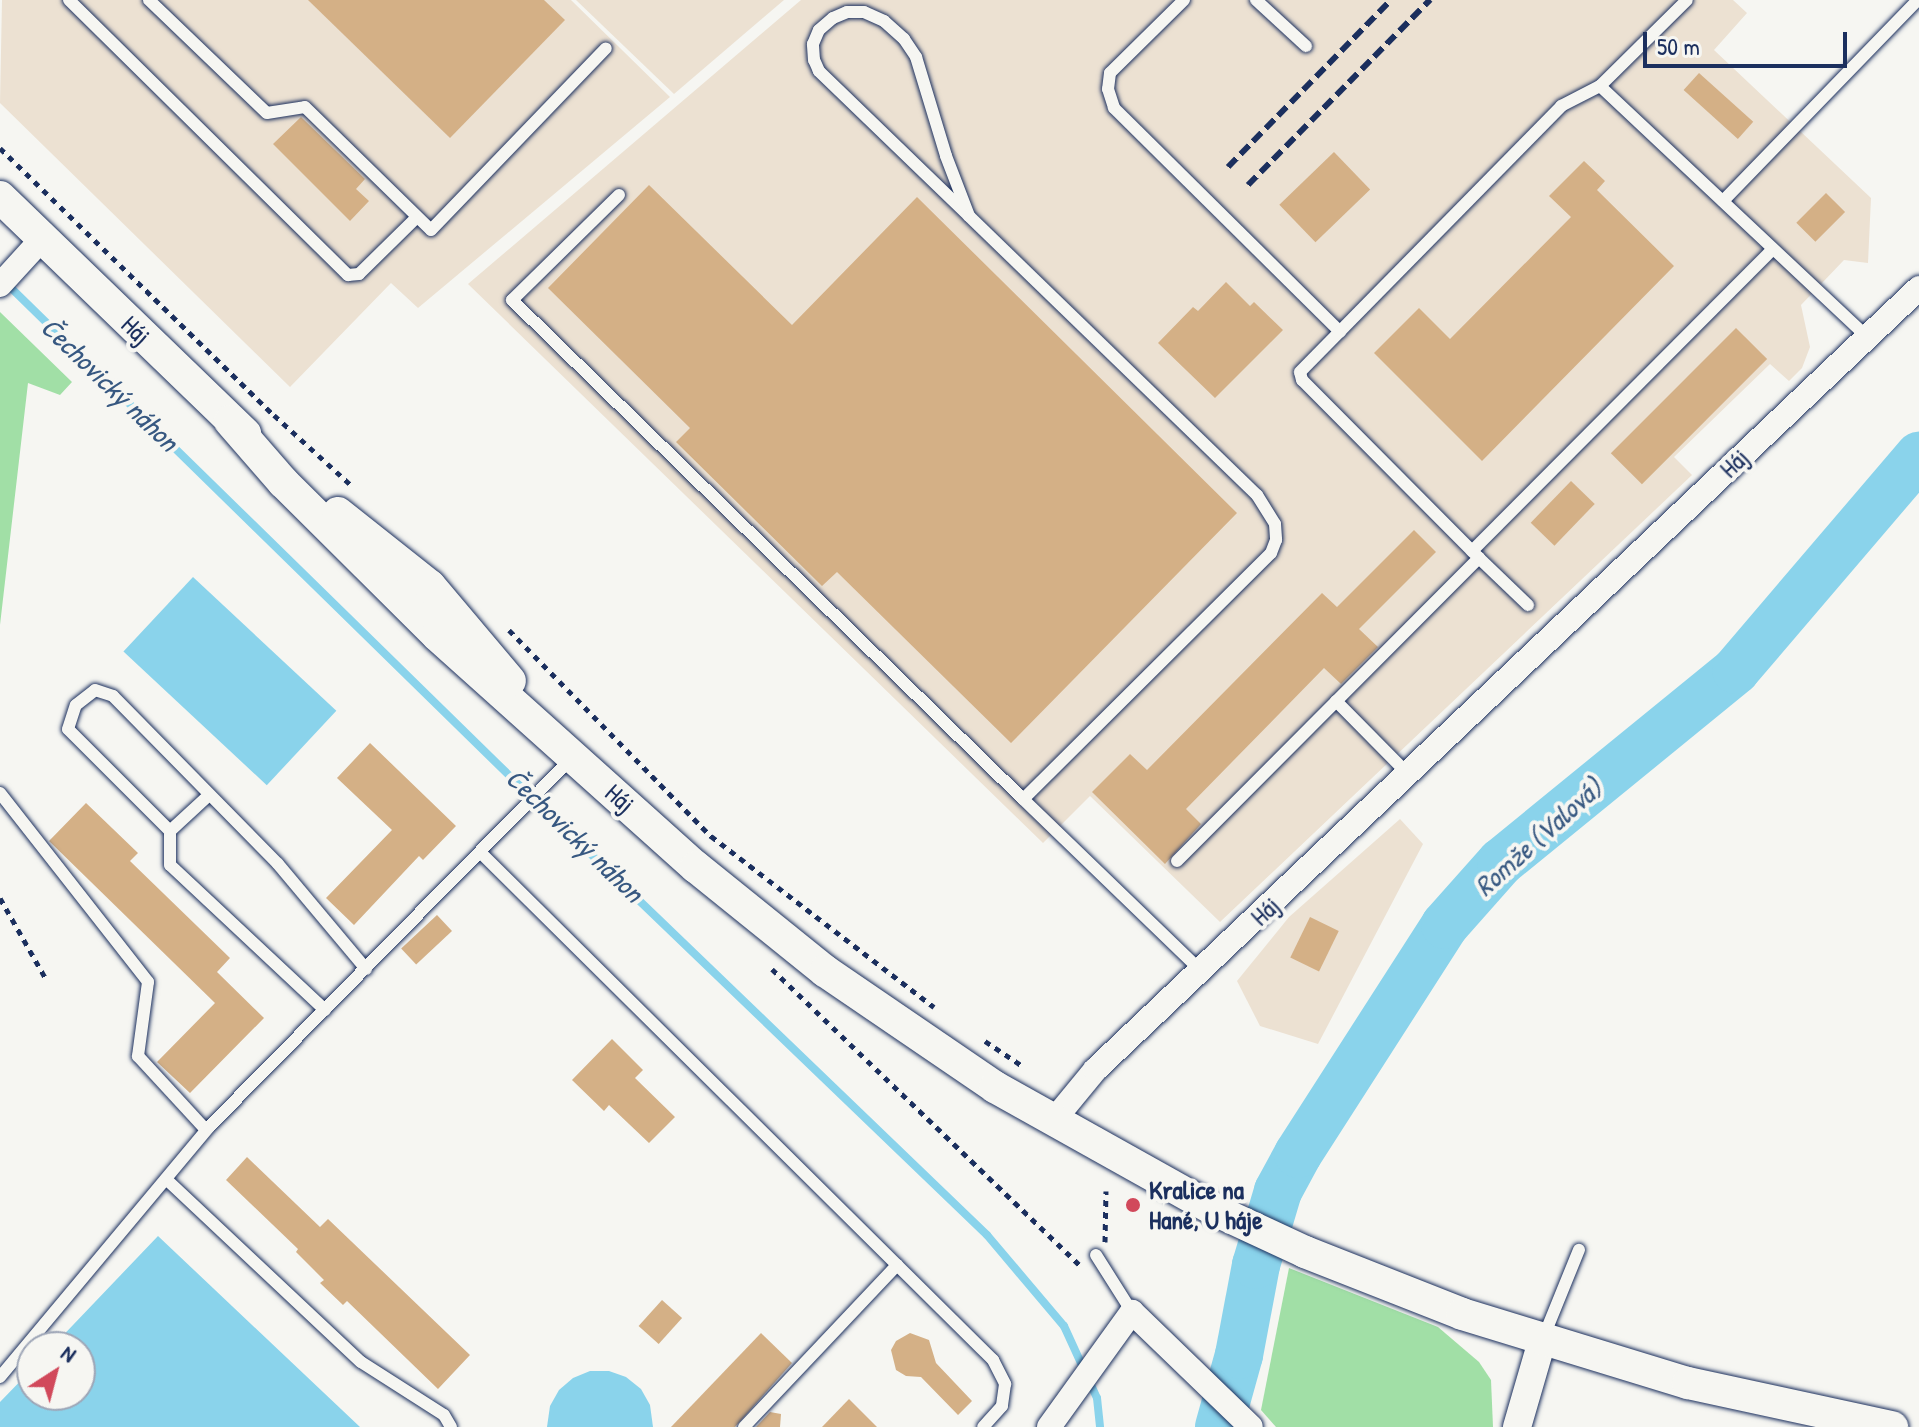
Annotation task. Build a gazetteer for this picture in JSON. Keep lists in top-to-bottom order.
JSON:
{
  "streets": {
    "main road": ["Háj"]
  },
  "water": ["Čechovický náhon", "Romže (Valová)"],
  "places": ["Kralice na Hané, U háje"],
  "scale_bar": "50 m",
  "north": "top right"
}
